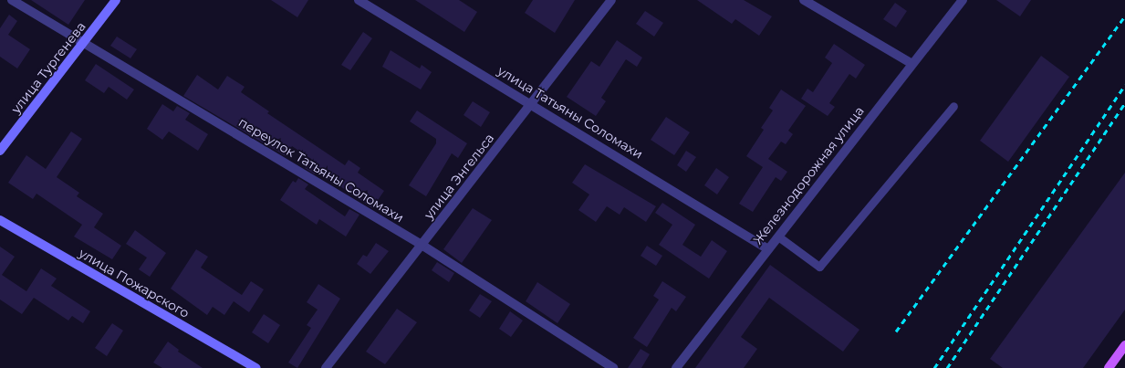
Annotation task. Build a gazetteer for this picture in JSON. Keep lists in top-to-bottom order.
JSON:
{
  "streets": {
    "street": [
      "улица Тургенева",
      "улица Татьяны Соломахи",
      "переулок Татьяны Соломахи",
      "Железнодорожная улица",
      "улица Энгельса",
      "улица Пожарского"
    ]
  },
  "crossings": [
    ["улица Тургенева", "переулок Татьяны Соломахи"],
    ["улица Татьяны Соломахи", "Железнодорожная улица"],
    ["улица Татьяны Соломахи", "улица Энгельса"],
    ["переулок Татьяны Соломахи", "улица Энгельса"]
  ]
}
